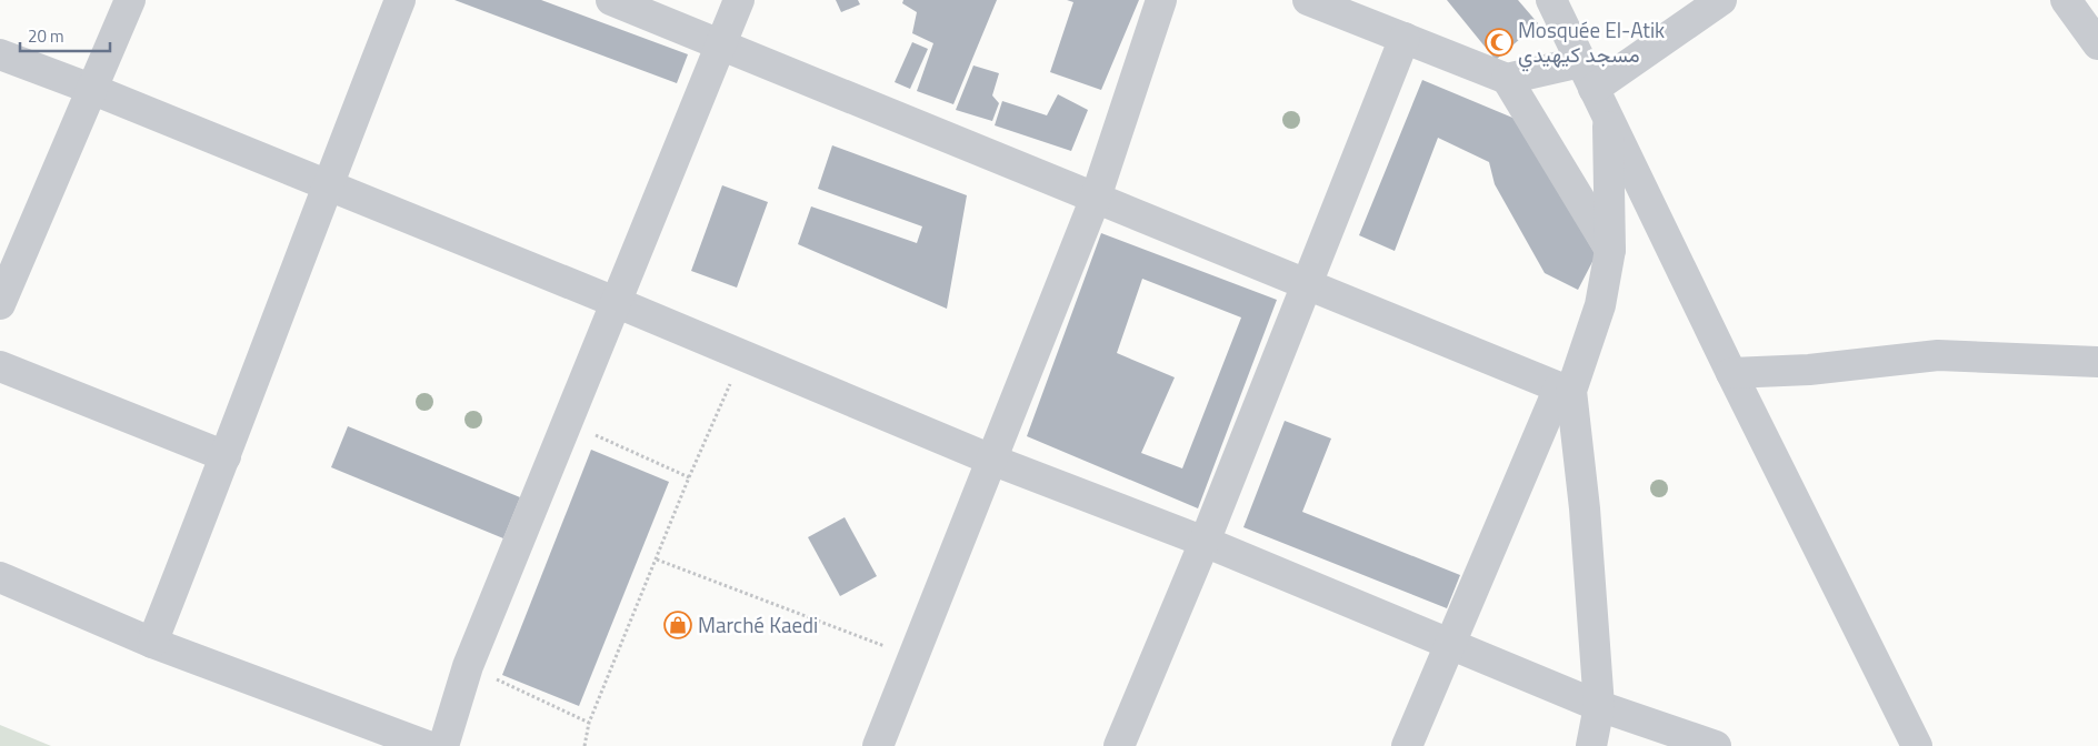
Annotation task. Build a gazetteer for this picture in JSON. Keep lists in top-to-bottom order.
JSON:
{
  "places": {
    "mosque": ["Mosquée El-Atik مسجد كيهيدي"],
    "shop": ["Marché Kaedi"]
  },
  "scale_bar": "20 m"
}
